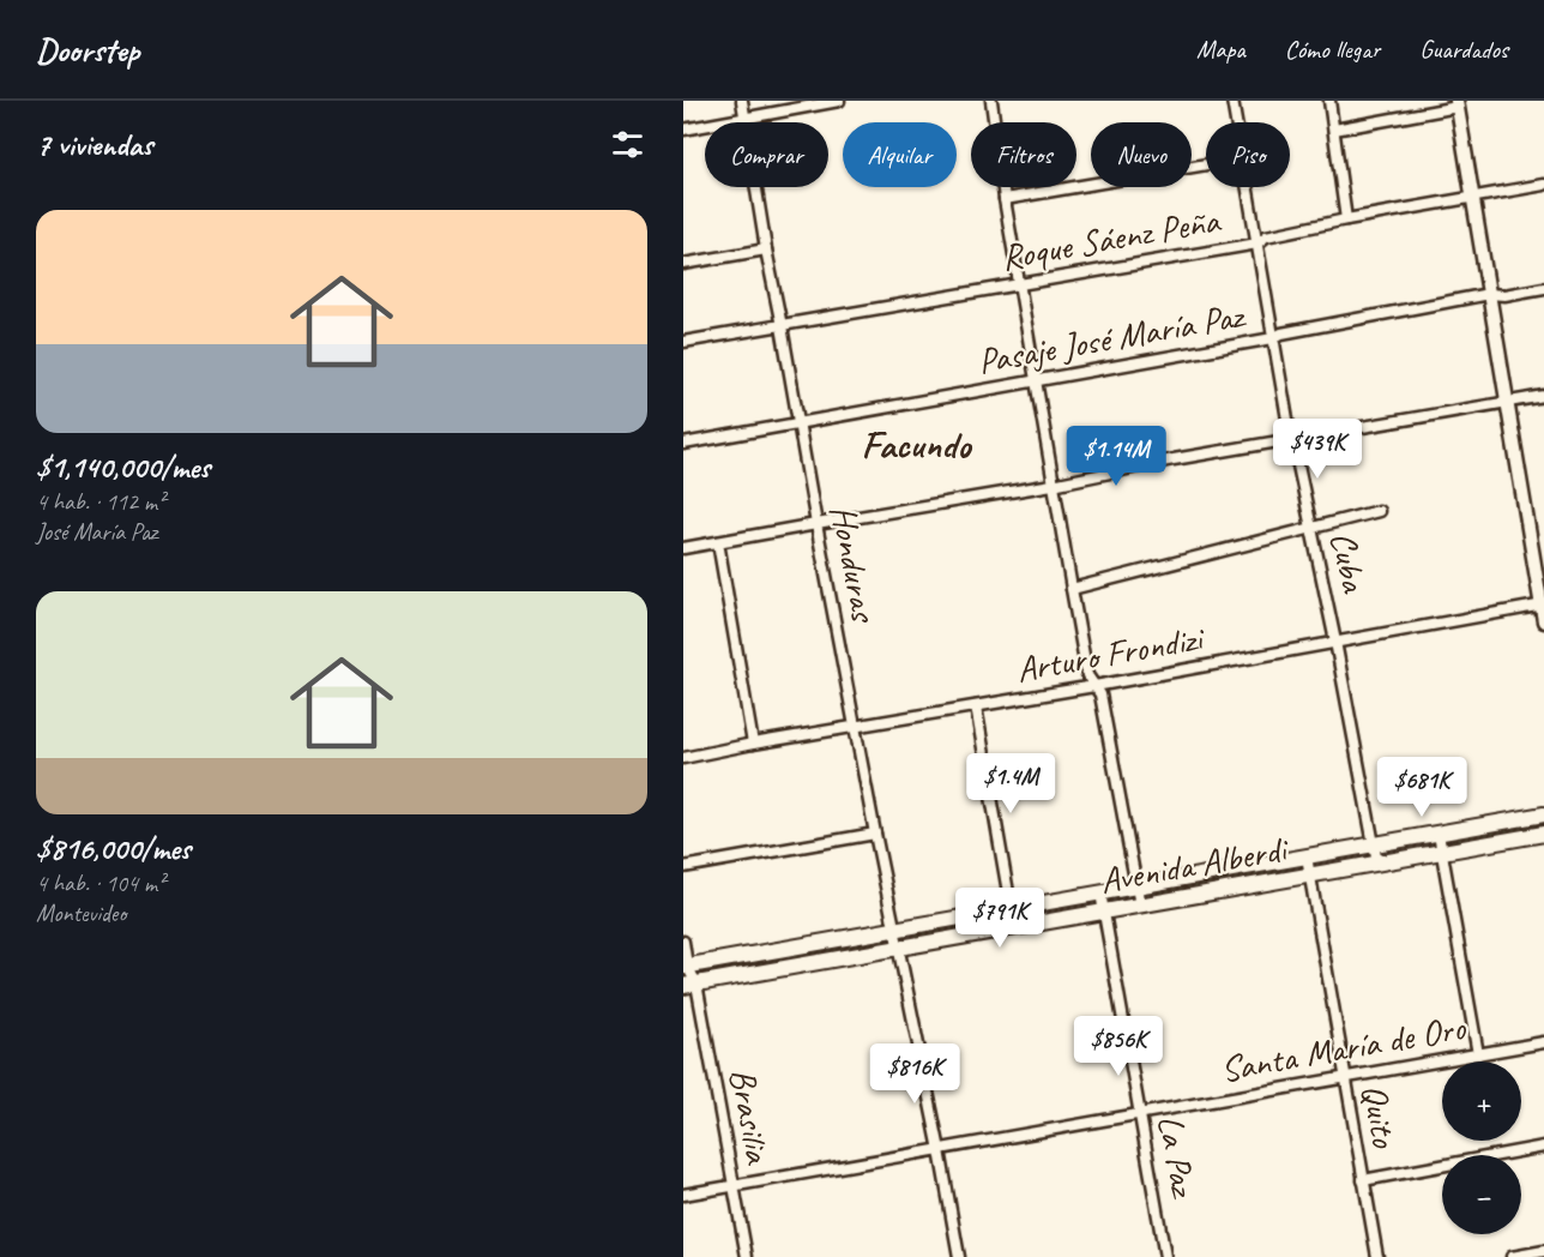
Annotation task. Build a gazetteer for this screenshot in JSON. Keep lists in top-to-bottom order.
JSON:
{
  "streets": {
    "main road": ["Avenida Alberdi"],
    "street": [
      "Roque Sáenz Peña",
      "Pasaje José María Paz",
      "Cuba",
      "Honduras",
      "Arturo Frondizi",
      "Santa María de Oro",
      "Brasilia",
      "Quito",
      "La Paz"
    ]
  },
  "crossings": [
    ["Roque Sáenz Peña", "Cuba"],
    ["Roque Sáenz Peña", "Honduras"],
    ["Pasaje José María Paz", "Cuba"],
    ["Pasaje José María Paz", "Honduras"],
    ["Cuba", "Arturo Frondizi"],
    ["Cuba", "Avenida Alberdi"],
    ["Honduras", "Arturo Frondizi"],
    ["Honduras", "Avenida Alberdi"],
    ["Honduras", "Santa María de Oro"],
    ["Avenida Alberdi", "Brasilia"],
    ["Avenida Alberdi", "Quito"],
    ["Avenida Alberdi", "La Paz"],
    ["Santa María de Oro", "Brasilia"],
    ["Santa María de Oro", "Quito"],
    ["Santa María de Oro", "La Paz"]
  ],
  "districts": ["Facundo"],
  "page": {
    "header": "Doorstep",
    "nav": ["Mapa", "Cómo llegar", "Guardados"],
    "heading": "7 viviendas",
    "chip": [
      "Comprar",
      "Alquilar",
      "Filtros",
      "Nuevo",
      "Piso"
    ],
    "list": [
      {
        "name": "$1,140,000/mes",
        "note": "4 hab. · 112 m² · José María Paz"
      },
      {
        "name": "$816,000/mes",
        "note": "4 hab. · 104 m² · Montevideo"
      }
    ],
    "price": [
      "$439K",
      "$1.14M",
      "$1.4M",
      "$681K",
      "$791K",
      "$856K",
      "$816K"
    ],
    "map_buttons": ["+", "−"]
  }
}
